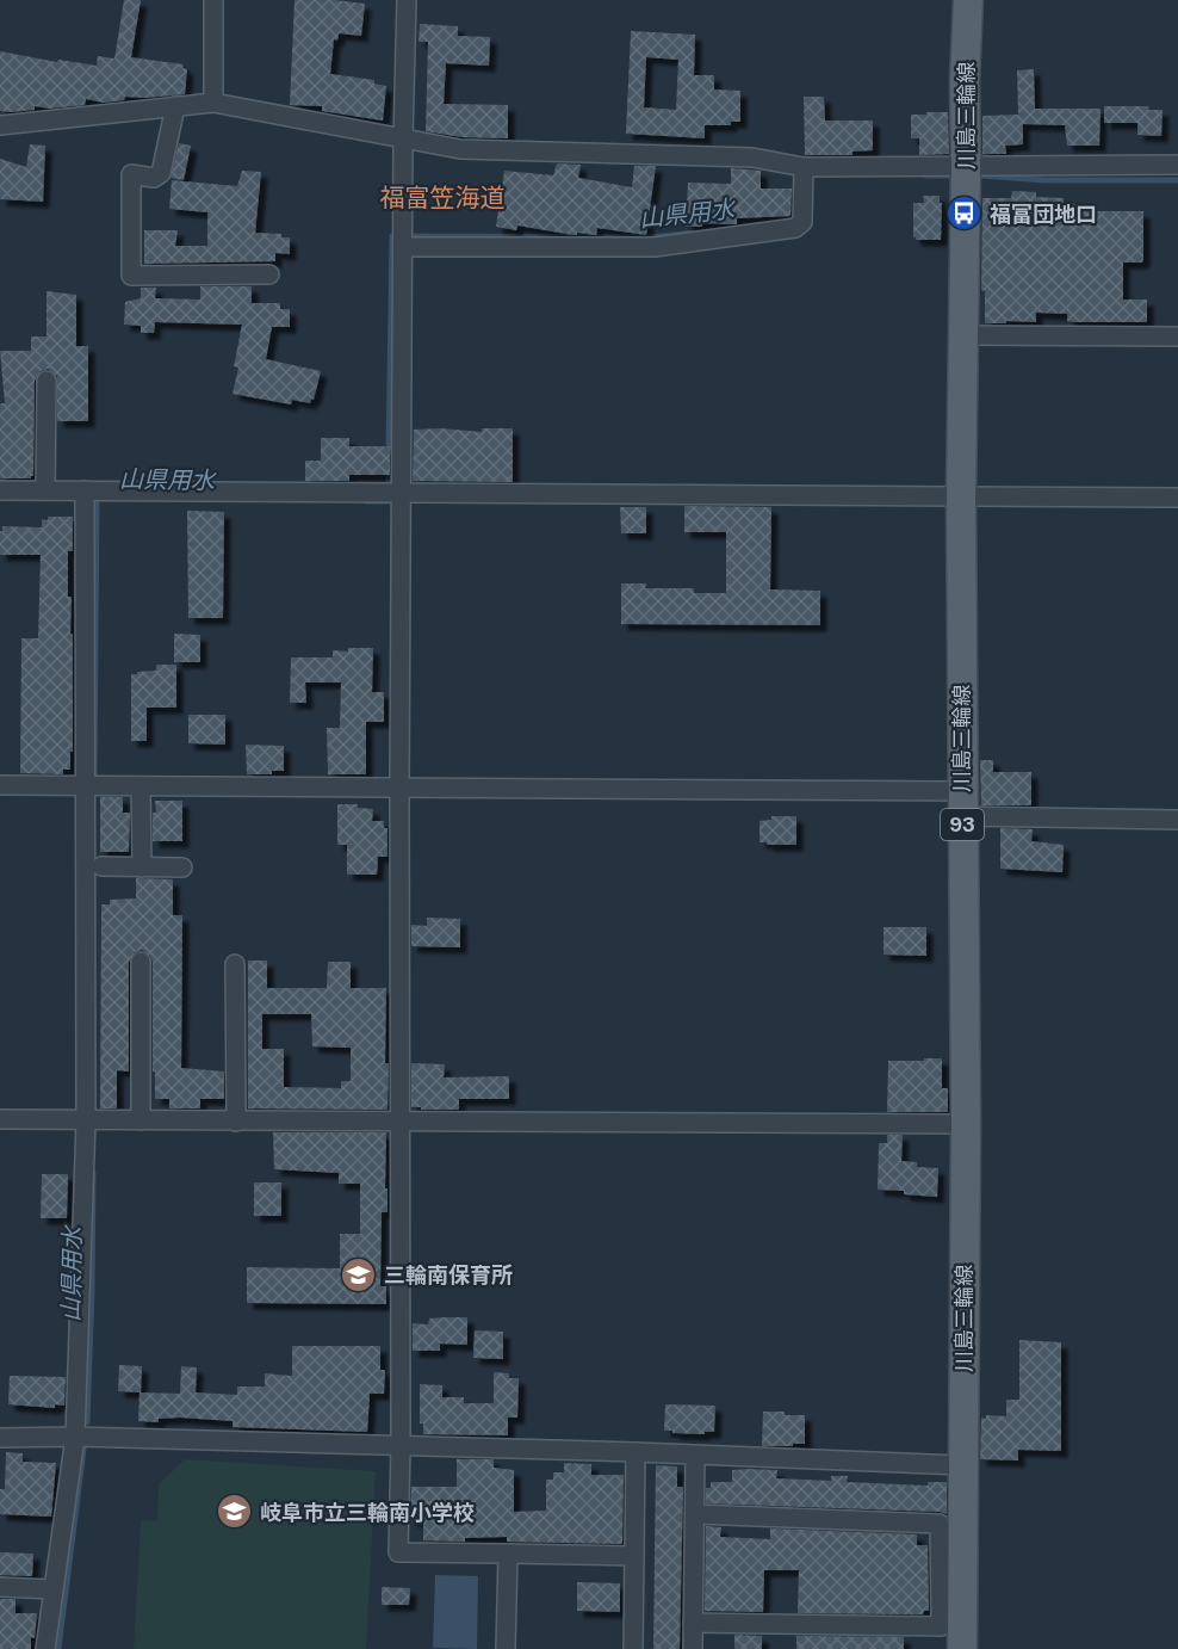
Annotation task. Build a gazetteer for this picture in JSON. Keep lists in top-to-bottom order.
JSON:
{
  "streets": {
    "main road": ["川島三輪線", "93"]
  },
  "districts": ["福富笠海道"],
  "water": ["山県用水"],
  "places": {
    "bus stop": ["福富団地口"],
    "school or university": ["三輪南保育所", "岐阜市立三輪南小学校"]
  }
}
